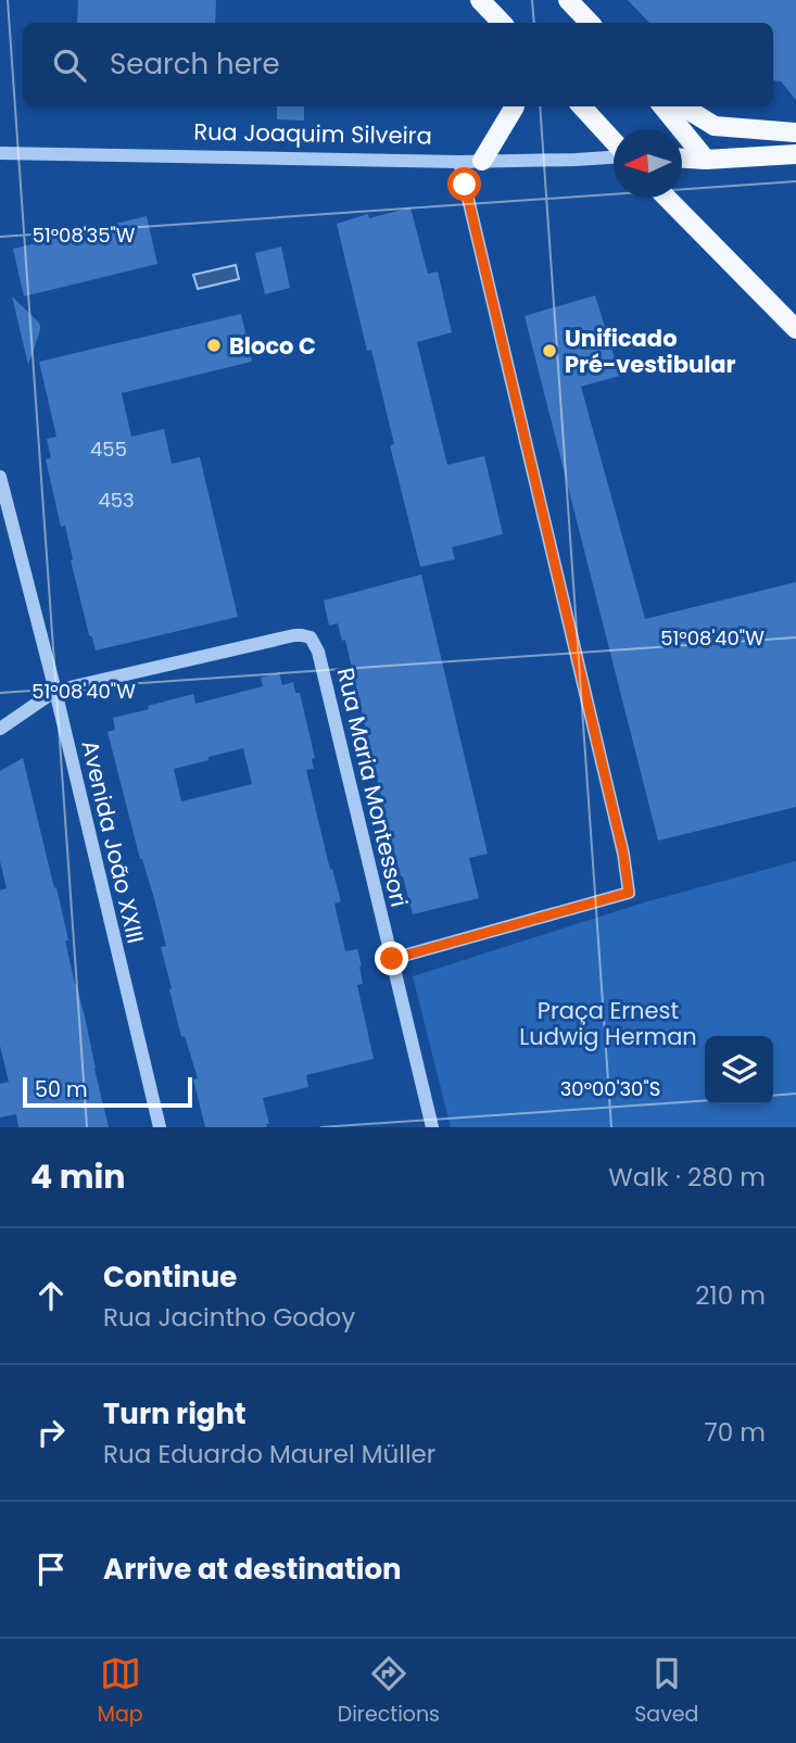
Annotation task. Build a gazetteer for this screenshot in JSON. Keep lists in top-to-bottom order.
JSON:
{
  "streets": {
    "street": ["Rua Joaquim Silveira", "Rua Maria Montessori", "Avenida João XXIII"]
  },
  "crossings": [
    ["Rua Maria Montessori", "Avenida João XXIII"]
  ],
  "parks": ["Praça Ernest Ludwig Herman"],
  "places": ["Bloco C", "Unificado Pré-vestibular"],
  "house_numbers": ["455", "453"],
  "scale_bar": "50 m",
  "north": "left",
  "page": {
    "search": "Search here",
    "scale": "50 m",
    "heading": ["4 min", "Walk · 280 m"],
    "list": [
      ["Continue", "Rua Jacintho Godoy", "210 m"],
      ["Turn right", "Rua Eduardo Maurel Müller", "70 m"],
      "Arrive at destination"
    ],
    "nav": ["Map", "Directions", "Saved"]
  },
  "coordinates": ["51°08'35\"W", "51°08'40\"W", "30°00'30\"S"]
}
